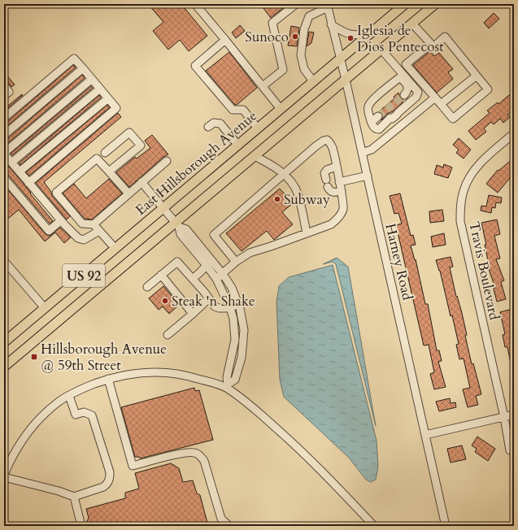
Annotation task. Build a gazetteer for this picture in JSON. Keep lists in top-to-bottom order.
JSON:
{
  "streets": {
    "main road": ["East Hillsborough Avenue", "US 92"],
    "street": ["Harney Road", "Travis Boulevard"]
  },
  "crossings": [
    ["East Hillsborough Avenue", "Harney Road"],
    ["Harney Road", "US 92"]
  ],
  "places": {
    "other": [
      "Sunoco",
      "Iglesia de Dios Pentecost",
      "Subway",
      "Steak 'n Shake"
    ],
    "transit": ["Hillsborough Avenue @ 59th Street"]
  }
}
